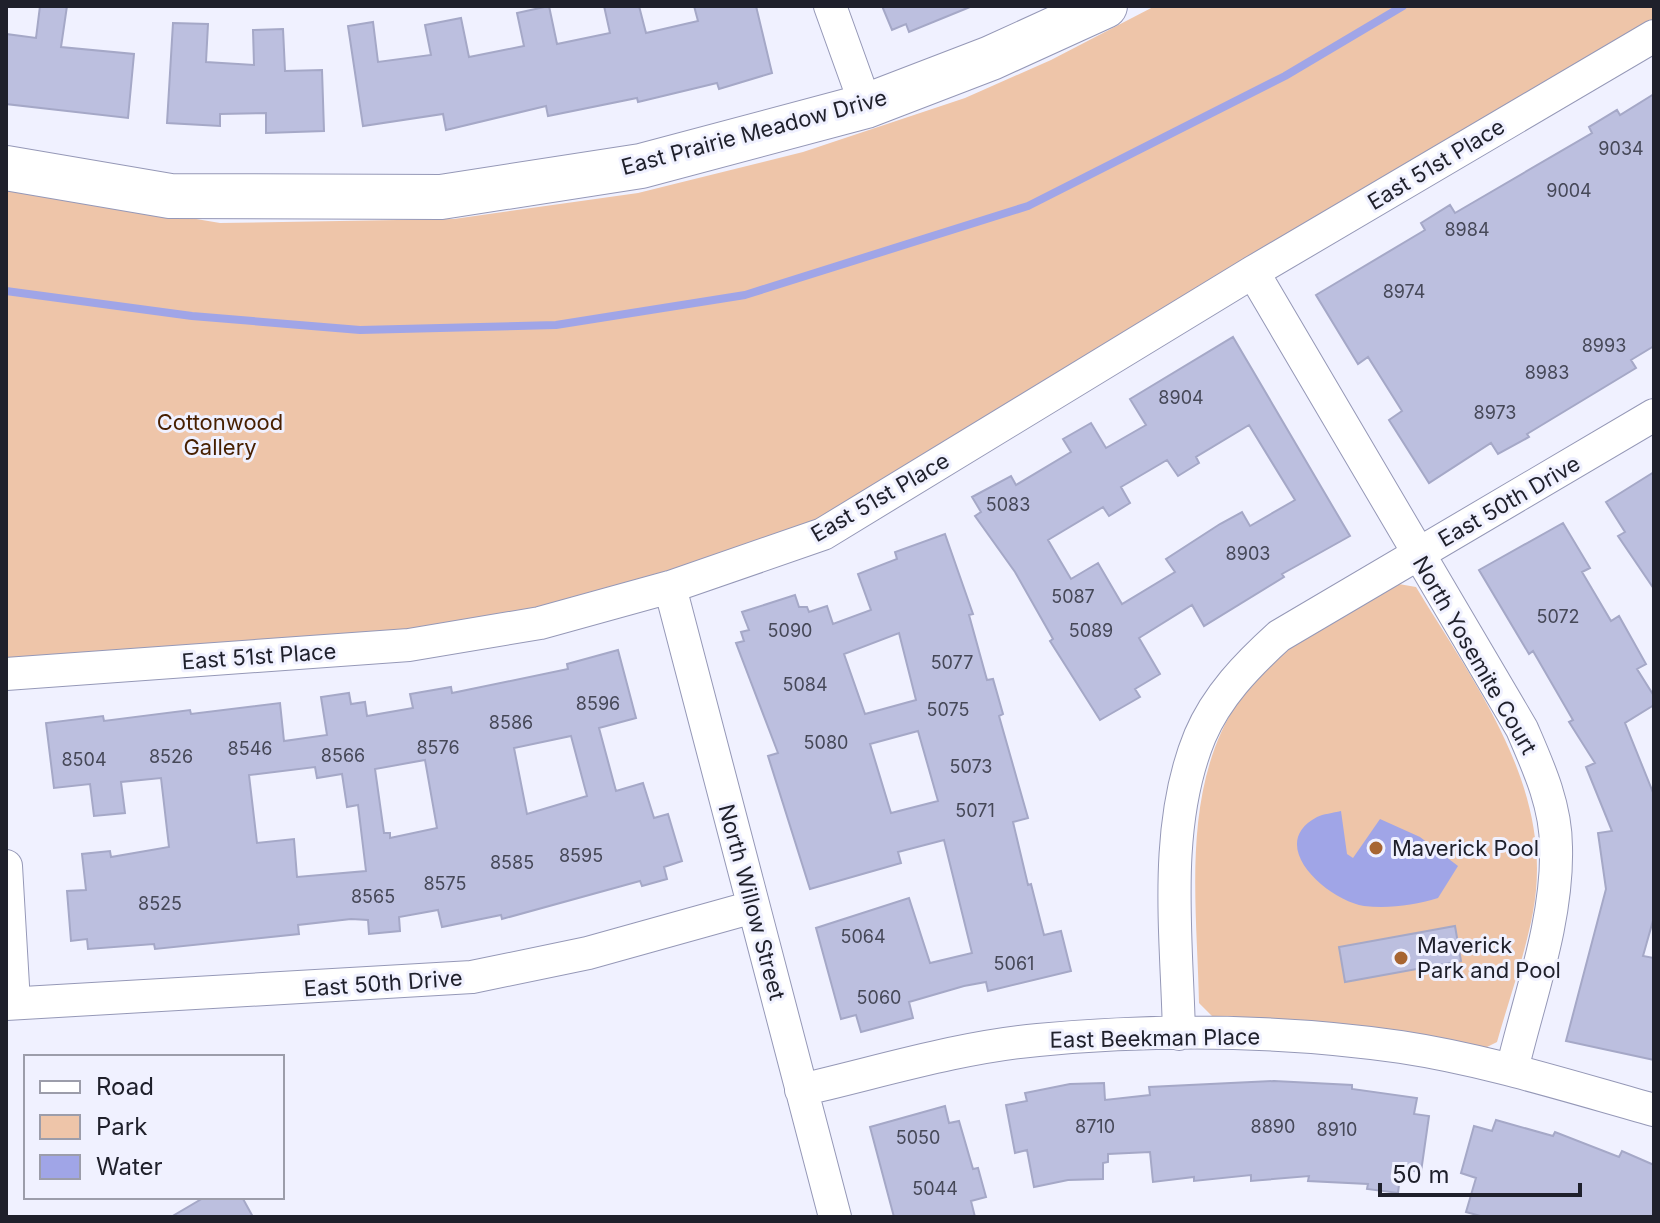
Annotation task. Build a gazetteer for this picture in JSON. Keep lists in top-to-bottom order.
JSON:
{
  "streets": {
    "street": [
      "East Prairie Meadow Drive",
      "East 51st Place",
      "East 50th Drive",
      "North Yosemite Court",
      "North Willow Street",
      "East Beekman Place"
    ]
  },
  "crossings": [
    ["East 51st Place", "North Yosemite Court"],
    ["East 51st Place", "North Willow Street"],
    ["East 50th Drive", "North Yosemite Court"],
    ["East 50th Drive", "North Willow Street"],
    ["East 50th Drive", "East Beekman Place"],
    ["North Yosemite Court", "East Beekman Place"],
    ["North Willow Street", "East Beekman Place"]
  ],
  "parks": ["Cottonwood Gallery"],
  "places": ["Maverick Pool", "Maverick Park and Pool"],
  "house_numbers": [
    "9034",
    "9004",
    "8984",
    "8974",
    "8993",
    "8983",
    "8904",
    "8973",
    "5083",
    "8903",
    "5087",
    "5072",
    "5090",
    "5089",
    "5077",
    "5084",
    "8596",
    "5075",
    "8586",
    "5080",
    "8576",
    "8546",
    "8566",
    "8526",
    "8504",
    "5073",
    "5071",
    "8595",
    "8585",
    "8575",
    "8565",
    "8525",
    "5064",
    "5061",
    "5060",
    "8710",
    "8890",
    "8910",
    "5050",
    "5044"
  ],
  "legend": ["Road", "Park", "Water"],
  "scale_bar": "50 m"
}
